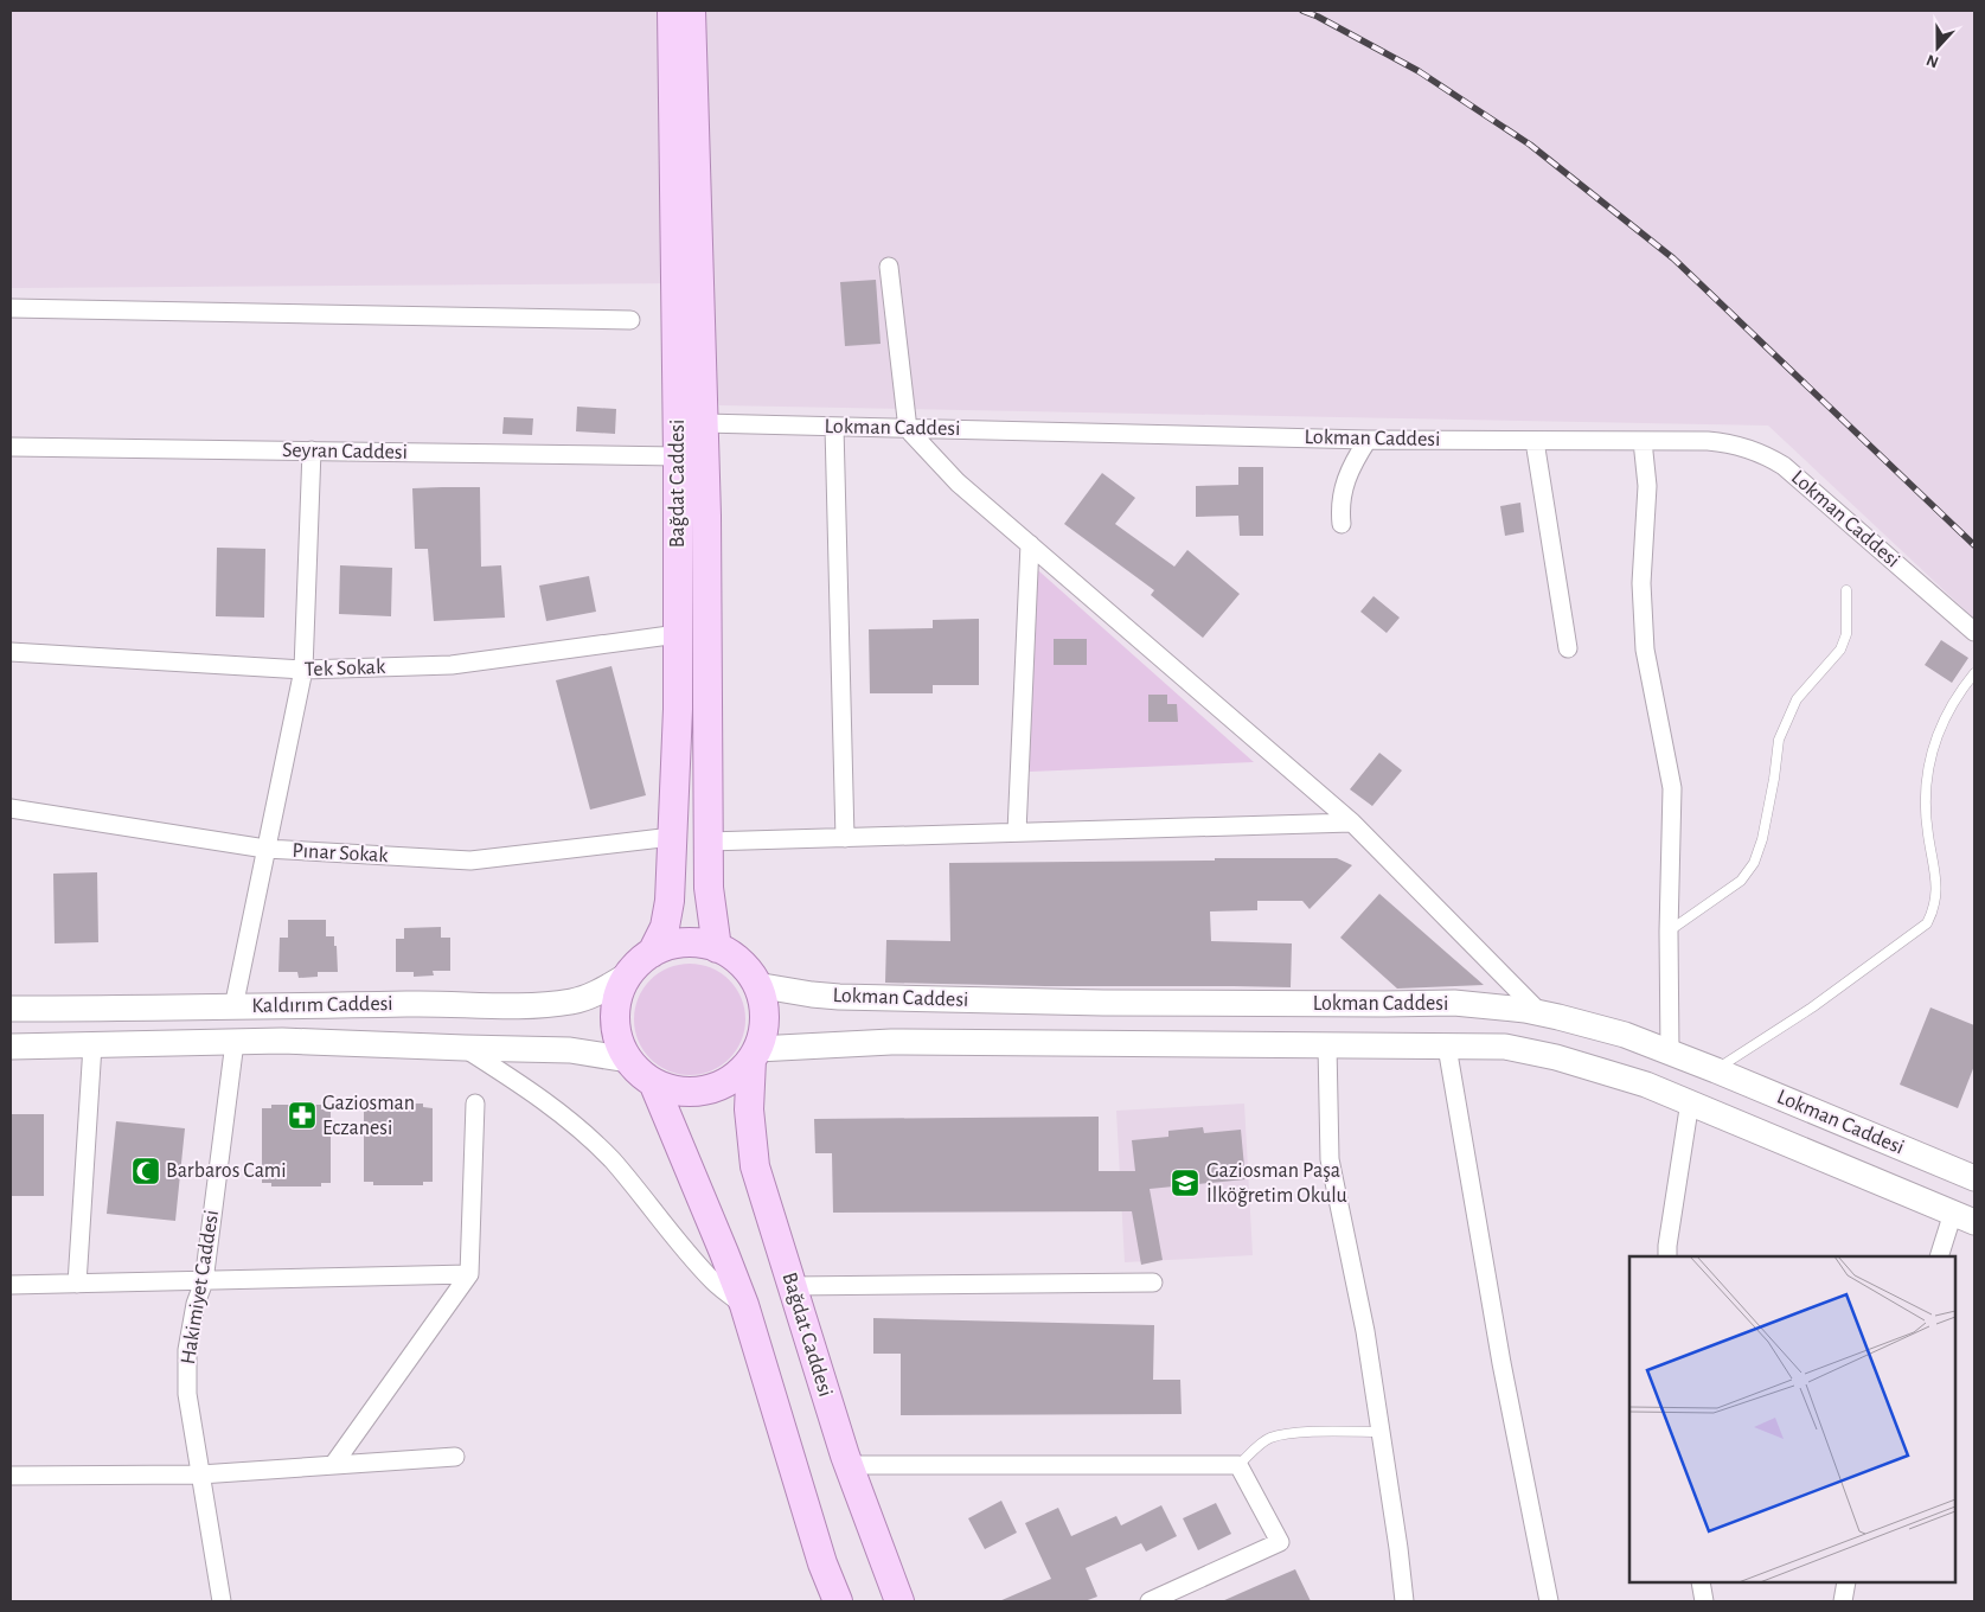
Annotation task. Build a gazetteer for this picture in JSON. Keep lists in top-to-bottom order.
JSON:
{
  "streets": {
    "main road": ["Bağdat Caddesi"],
    "street": [
      "Lokman Caddesi",
      "Seyran Caddesi",
      "Tek Sokak",
      "Pınar Sokak",
      "Kaldırım Caddesi",
      "Hakimiyet Caddesi"
    ]
  },
  "crossings": [
    ["Lokman Caddesi", "Bağdat Caddesi"],
    ["Lokman Caddesi", "Kaldırım Caddesi"],
    ["Seyran Caddesi", "Bağdat Caddesi"],
    ["Bağdat Caddesi", "Tek Sokak"],
    ["Bağdat Caddesi", "Pınar Sokak"],
    ["Bağdat Caddesi", "Kaldırım Caddesi"],
    ["Kaldırım Caddesi", "Hakimiyet Caddesi"]
  ],
  "places": {
    "pharmacy": ["Gaziosman Eczanesi"],
    "mosque": ["Barbaros Cami"],
    "school or university": ["Gaziosman Paşa İlköğretim Okulu"]
  },
  "north": "bottom"
}
